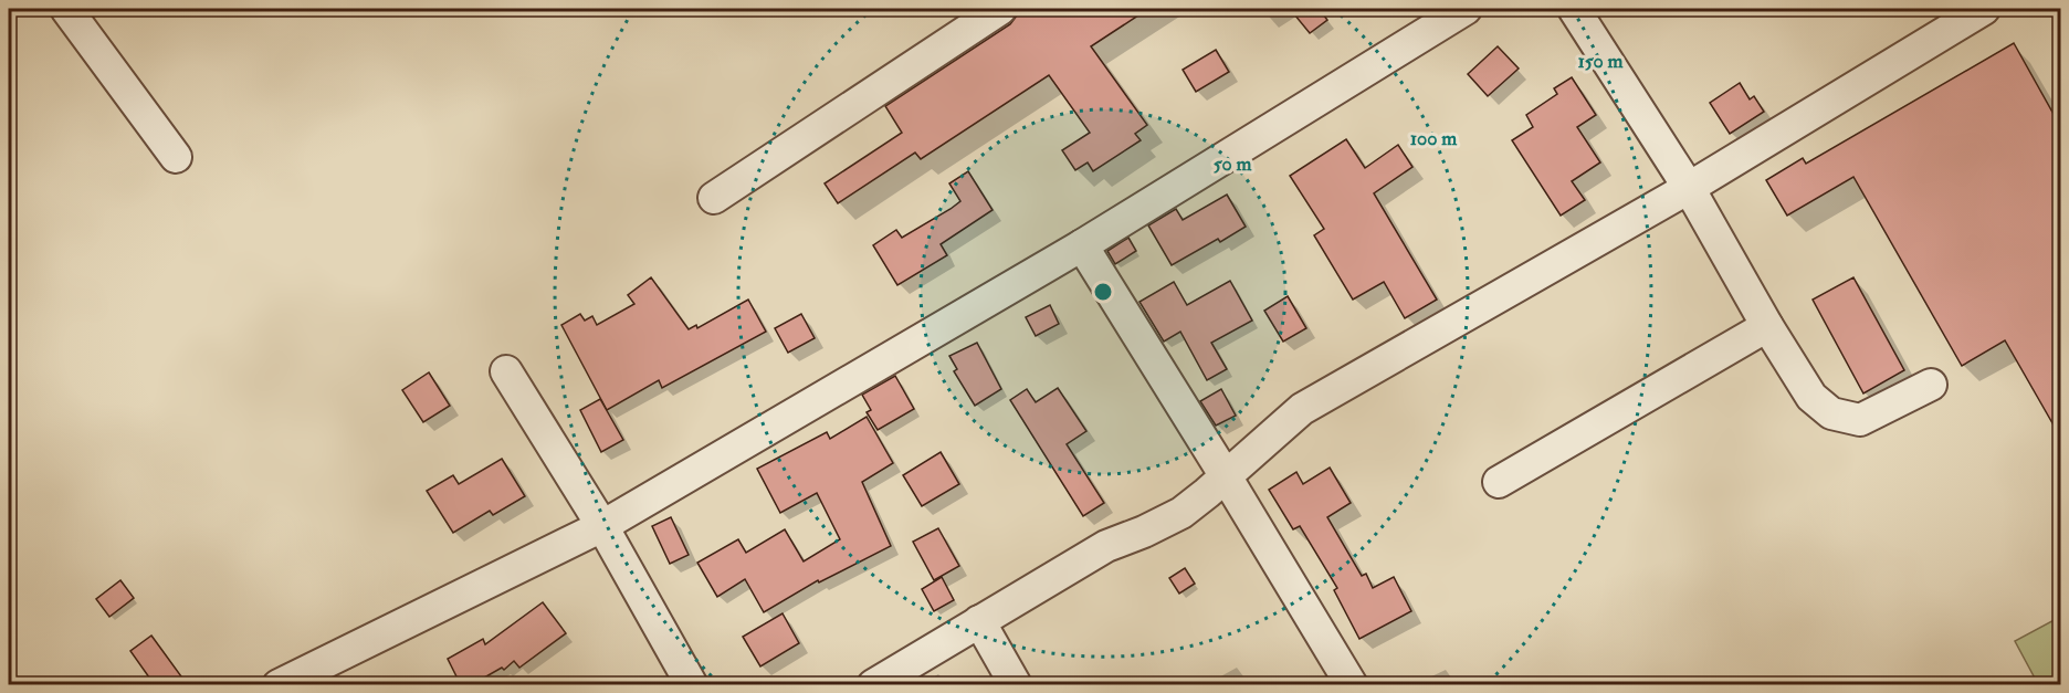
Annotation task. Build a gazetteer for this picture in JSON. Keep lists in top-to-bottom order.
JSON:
{
  "rings": ["150 m", "100 m", "50 m"]
}
